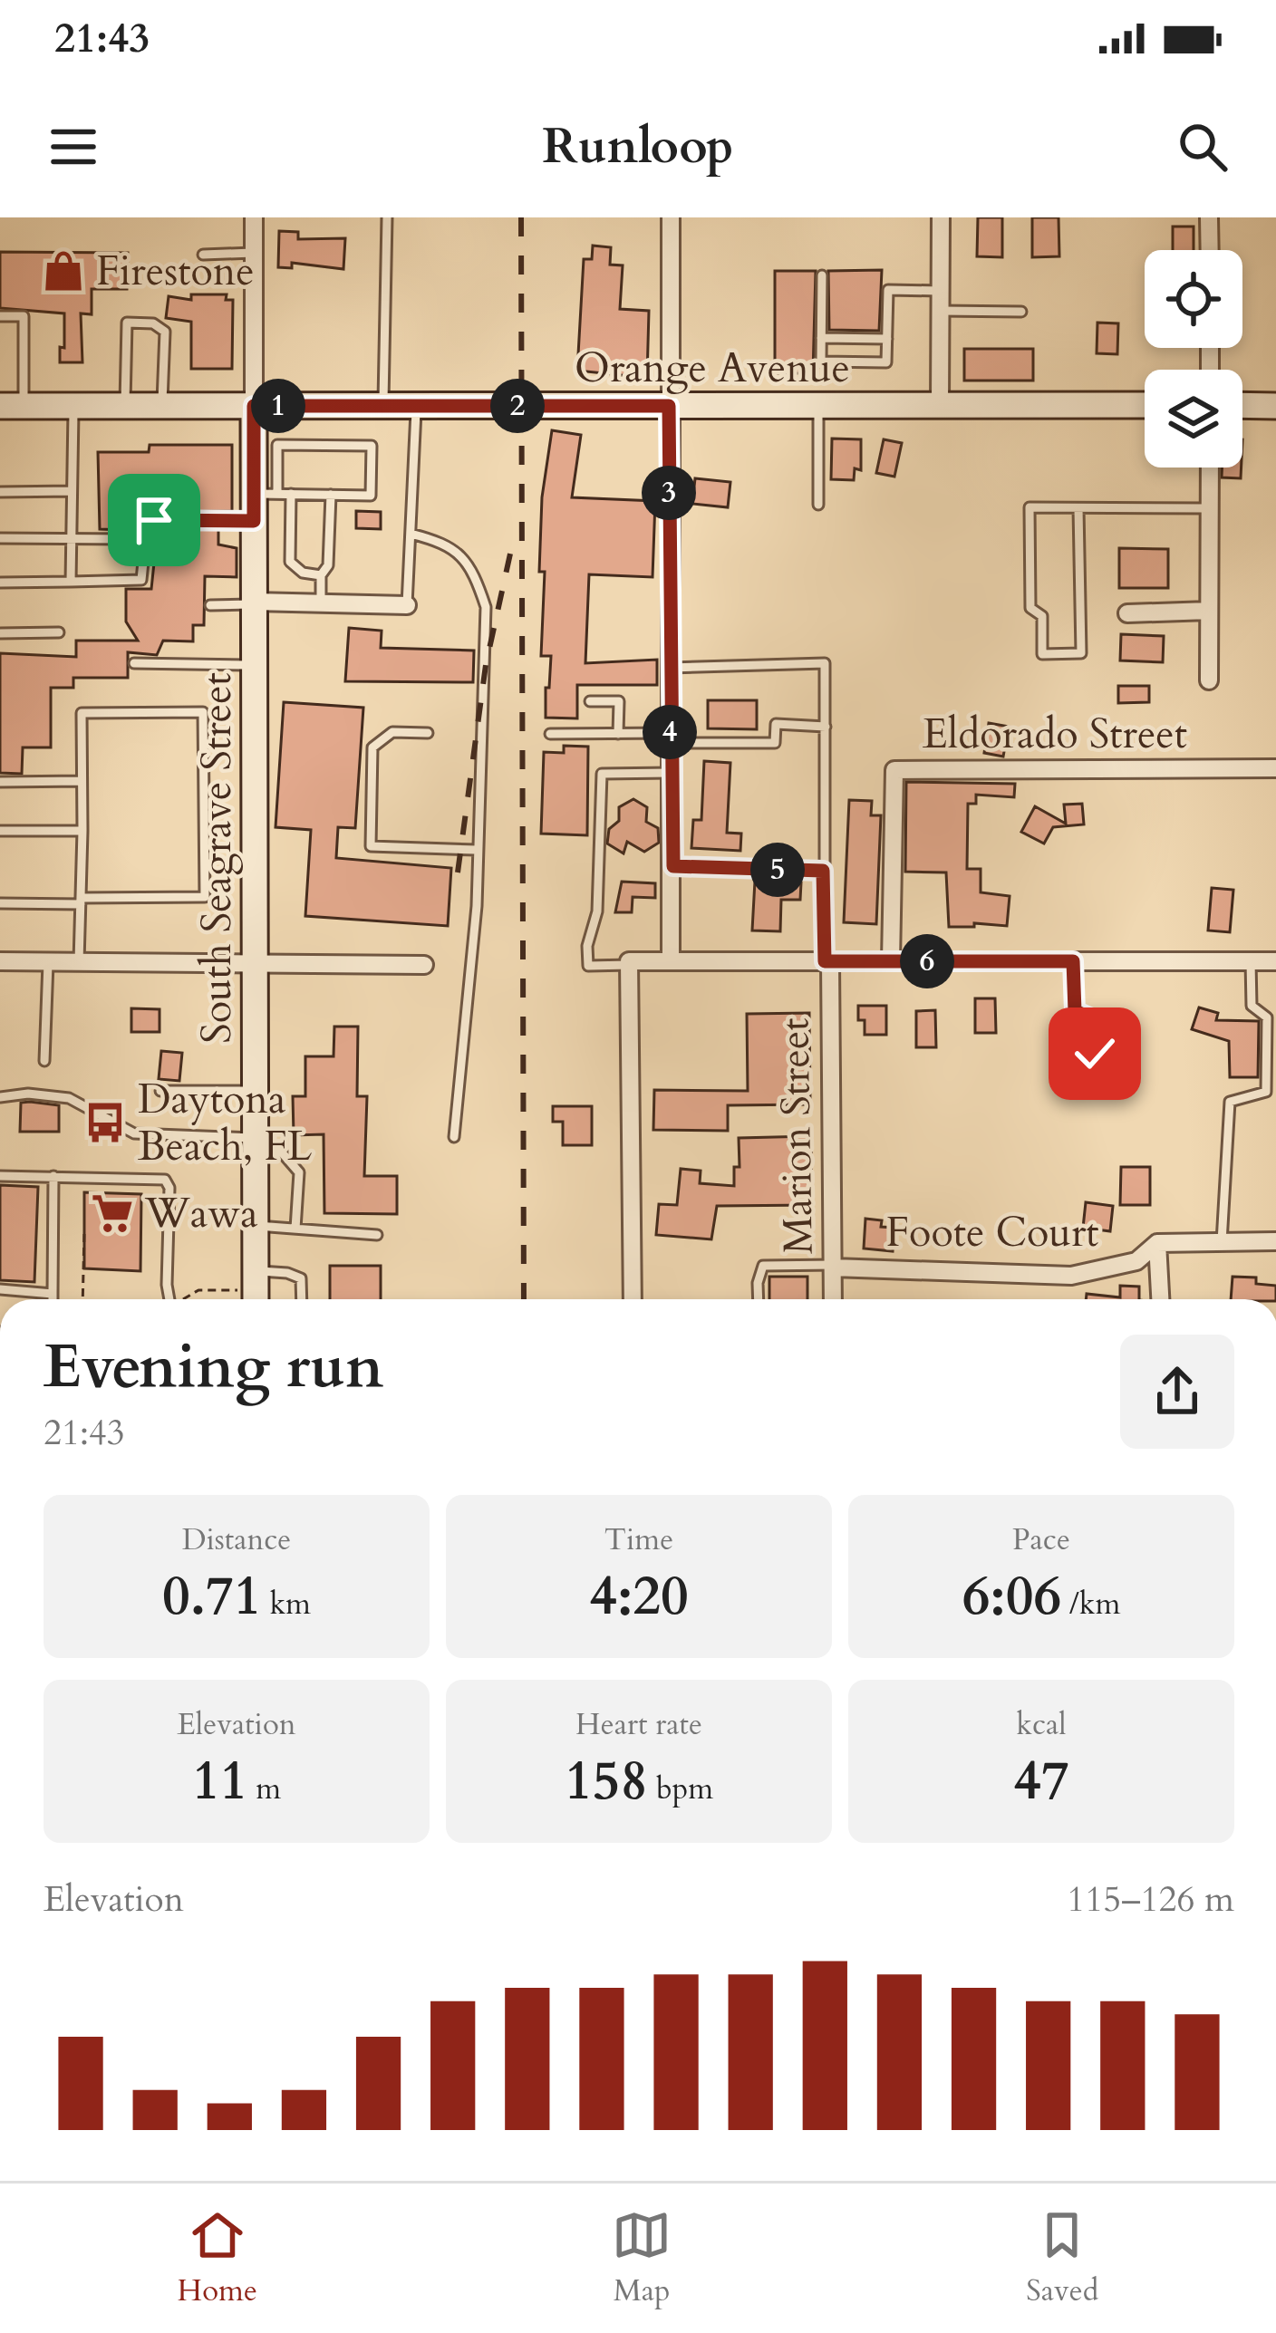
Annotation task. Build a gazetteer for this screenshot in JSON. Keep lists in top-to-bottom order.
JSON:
{
  "streets": {
    "street": [
      "Orange Avenue",
      "Eldorado Street",
      "South Seagrave Street",
      "Marion Street",
      "Foote Court"
    ]
  },
  "crossings": [
    ["Orange Avenue", "South Seagrave Street"],
    ["Marion Street", "Foote Court"]
  ],
  "places": {
    "shop": ["Firestone"],
    "bus stop": ["Daytona Beach, FL"],
    "supermarket": ["Wawa"]
  },
  "page": {
    "status": "21:43",
    "header": "Runloop",
    "pins": [
      "1",
      "2",
      "3",
      "4",
      "5",
      "6"
    ],
    "heading": ["Evening run", "21:43"],
    "stats": [
      ["Distance", "0.71 km"],
      ["Time", "4:20"],
      ["Pace", "6:06 /km"],
      ["Elevation", "11 m"],
      ["Heart rate", "158 bpm"],
      ["kcal", "47"]
    ],
    "chart": ["Elevation", "115–126 m"],
    "tabs": ["Home", "Map", "Saved"]
  }
}
